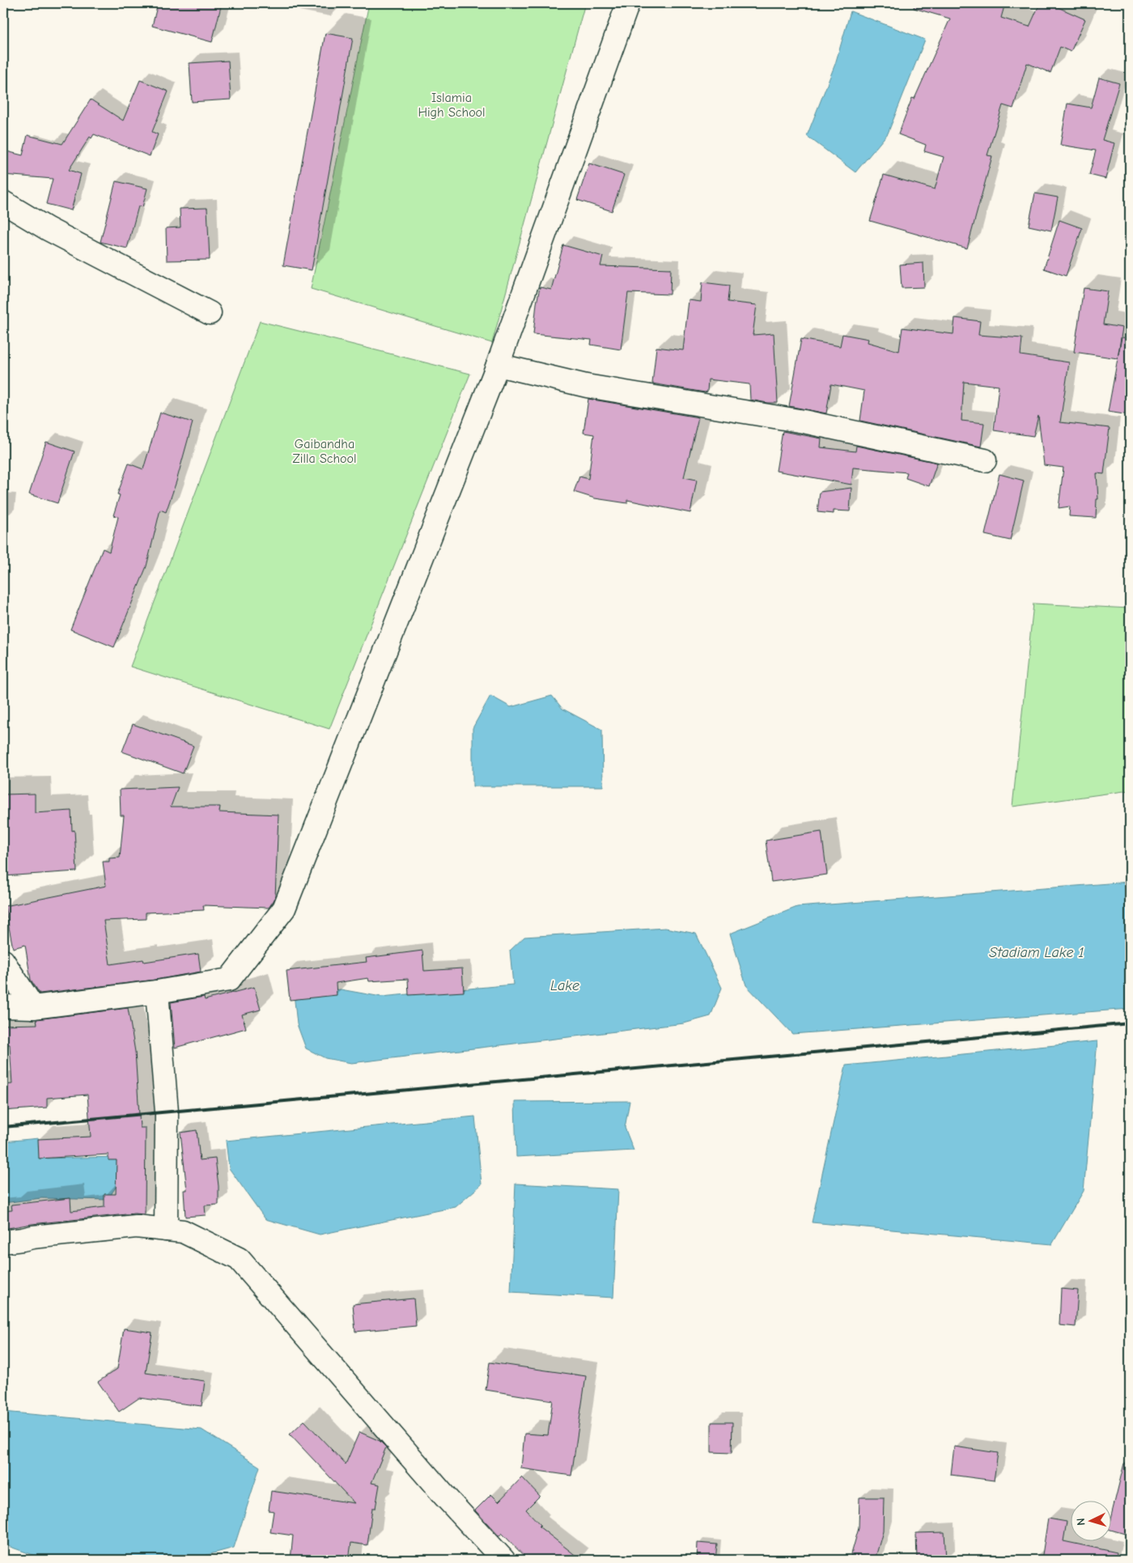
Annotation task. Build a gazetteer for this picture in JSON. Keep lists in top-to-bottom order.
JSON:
{
  "water": ["Stadiam Lake 1", "Lake"],
  "parks": ["Islamia High School", "Gaibandha Zilla School"],
  "north": "left"
}
